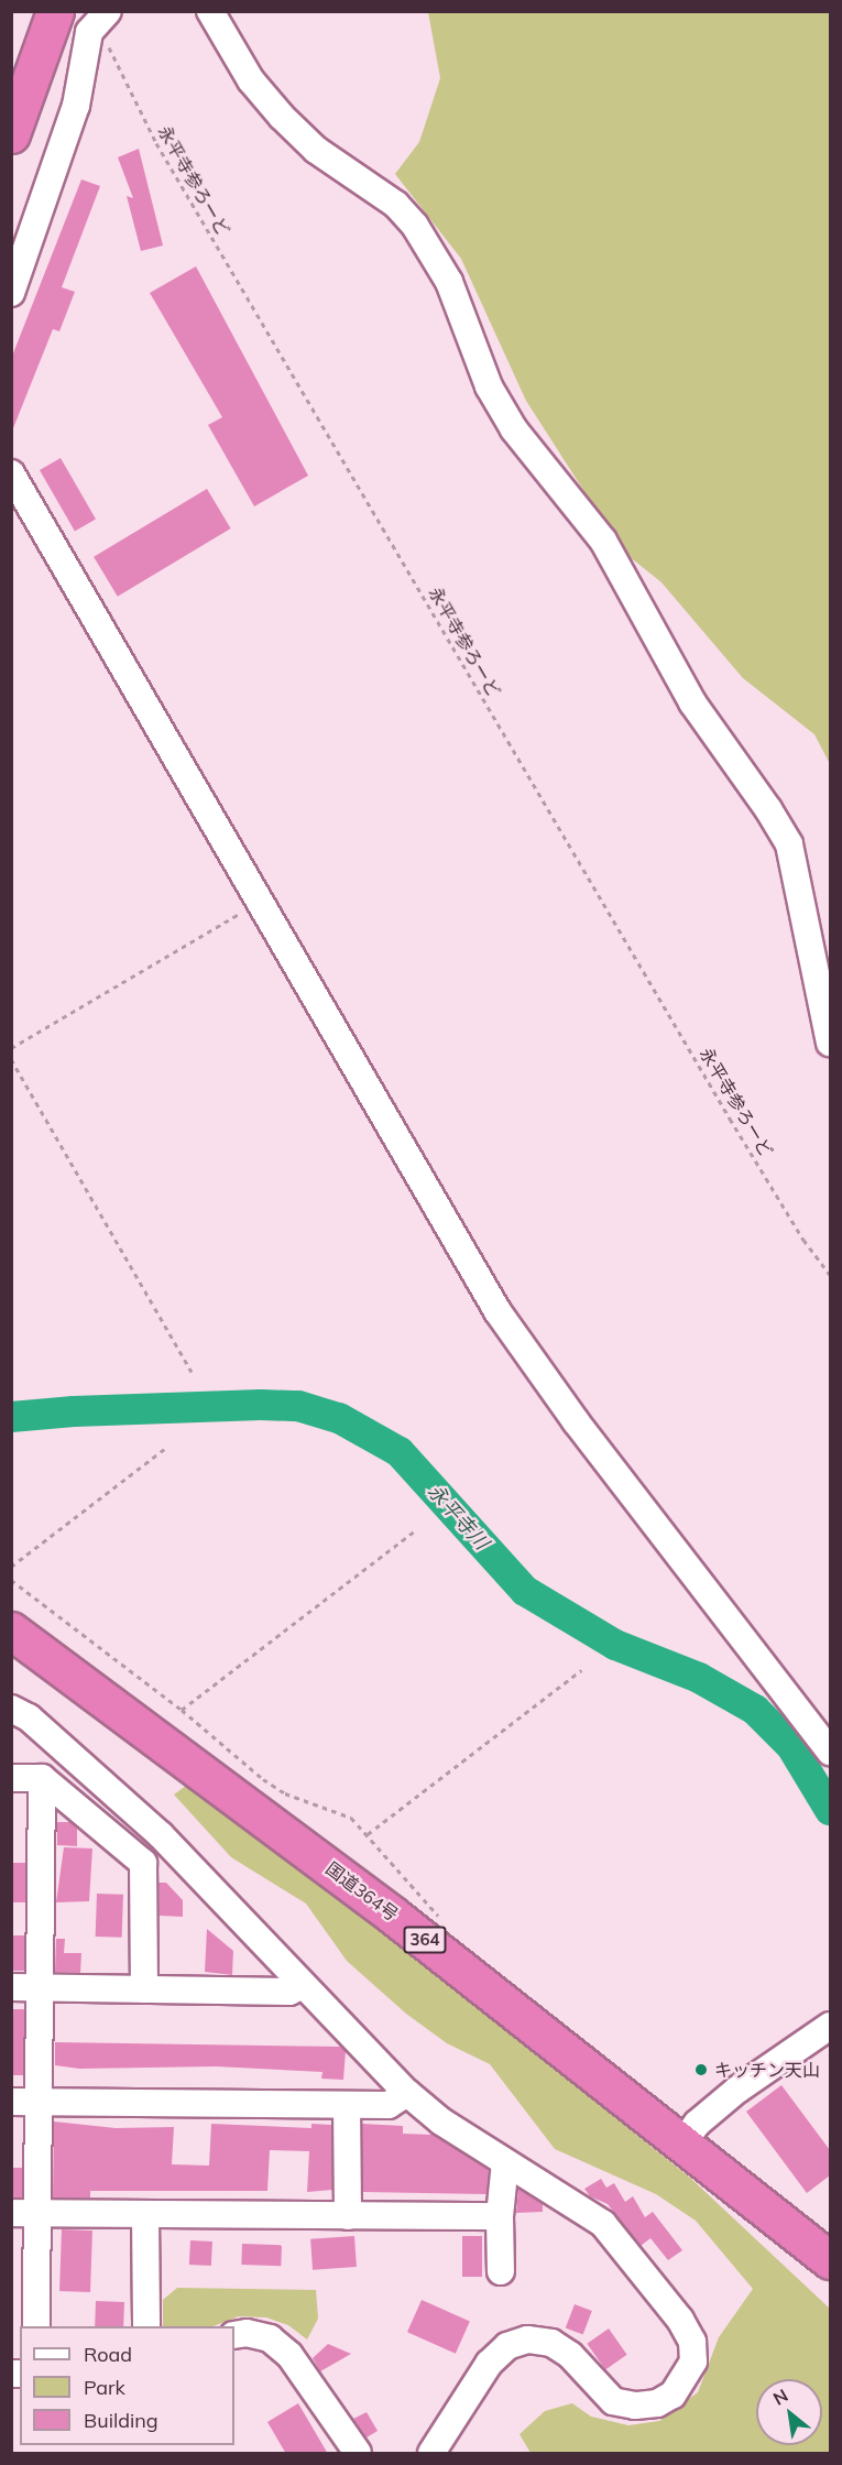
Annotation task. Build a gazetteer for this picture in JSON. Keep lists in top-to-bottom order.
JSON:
{
  "streets": {
    "highway": ["国道364号", "364"],
    "path": ["永平寺参ろーど"]
  },
  "water": ["永平寺川"],
  "places": ["キッチン天山"],
  "legend": ["Road", "Park", "Building"],
  "north": "top left"
}
